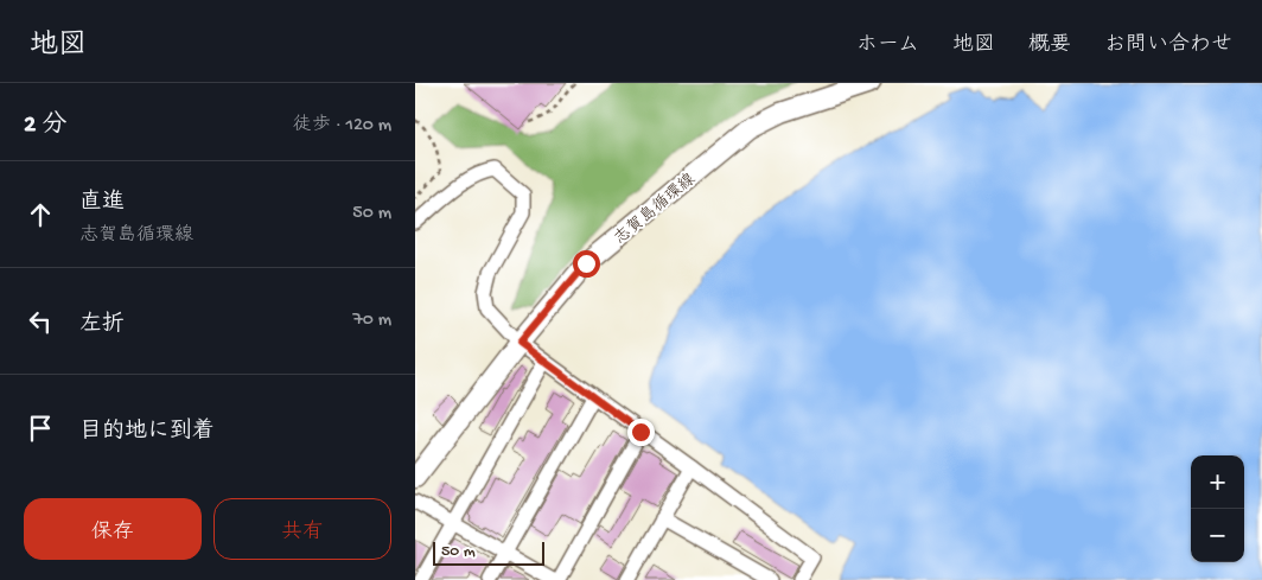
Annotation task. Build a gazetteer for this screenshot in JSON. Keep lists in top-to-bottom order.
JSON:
{
  "streets": {
    "main road": ["志賀島循環線"]
  },
  "scale_bar": "50 m",
  "page": {
    "header": "地図",
    "nav": [
      "ホーム",
      "地図",
      "概要",
      "お問い合わせ"
    ],
    "heading": ["2 分", "徒歩 · 120 m"],
    "list": [
      ["直進", "志賀島循環線", "50 m"],
      ["左折", "70 m"],
      "目的地に到着"
    ],
    "map_buttons": ["+", "−"],
    "buttons": ["保存", "共有"],
    "scale": "50 m"
  }
}
